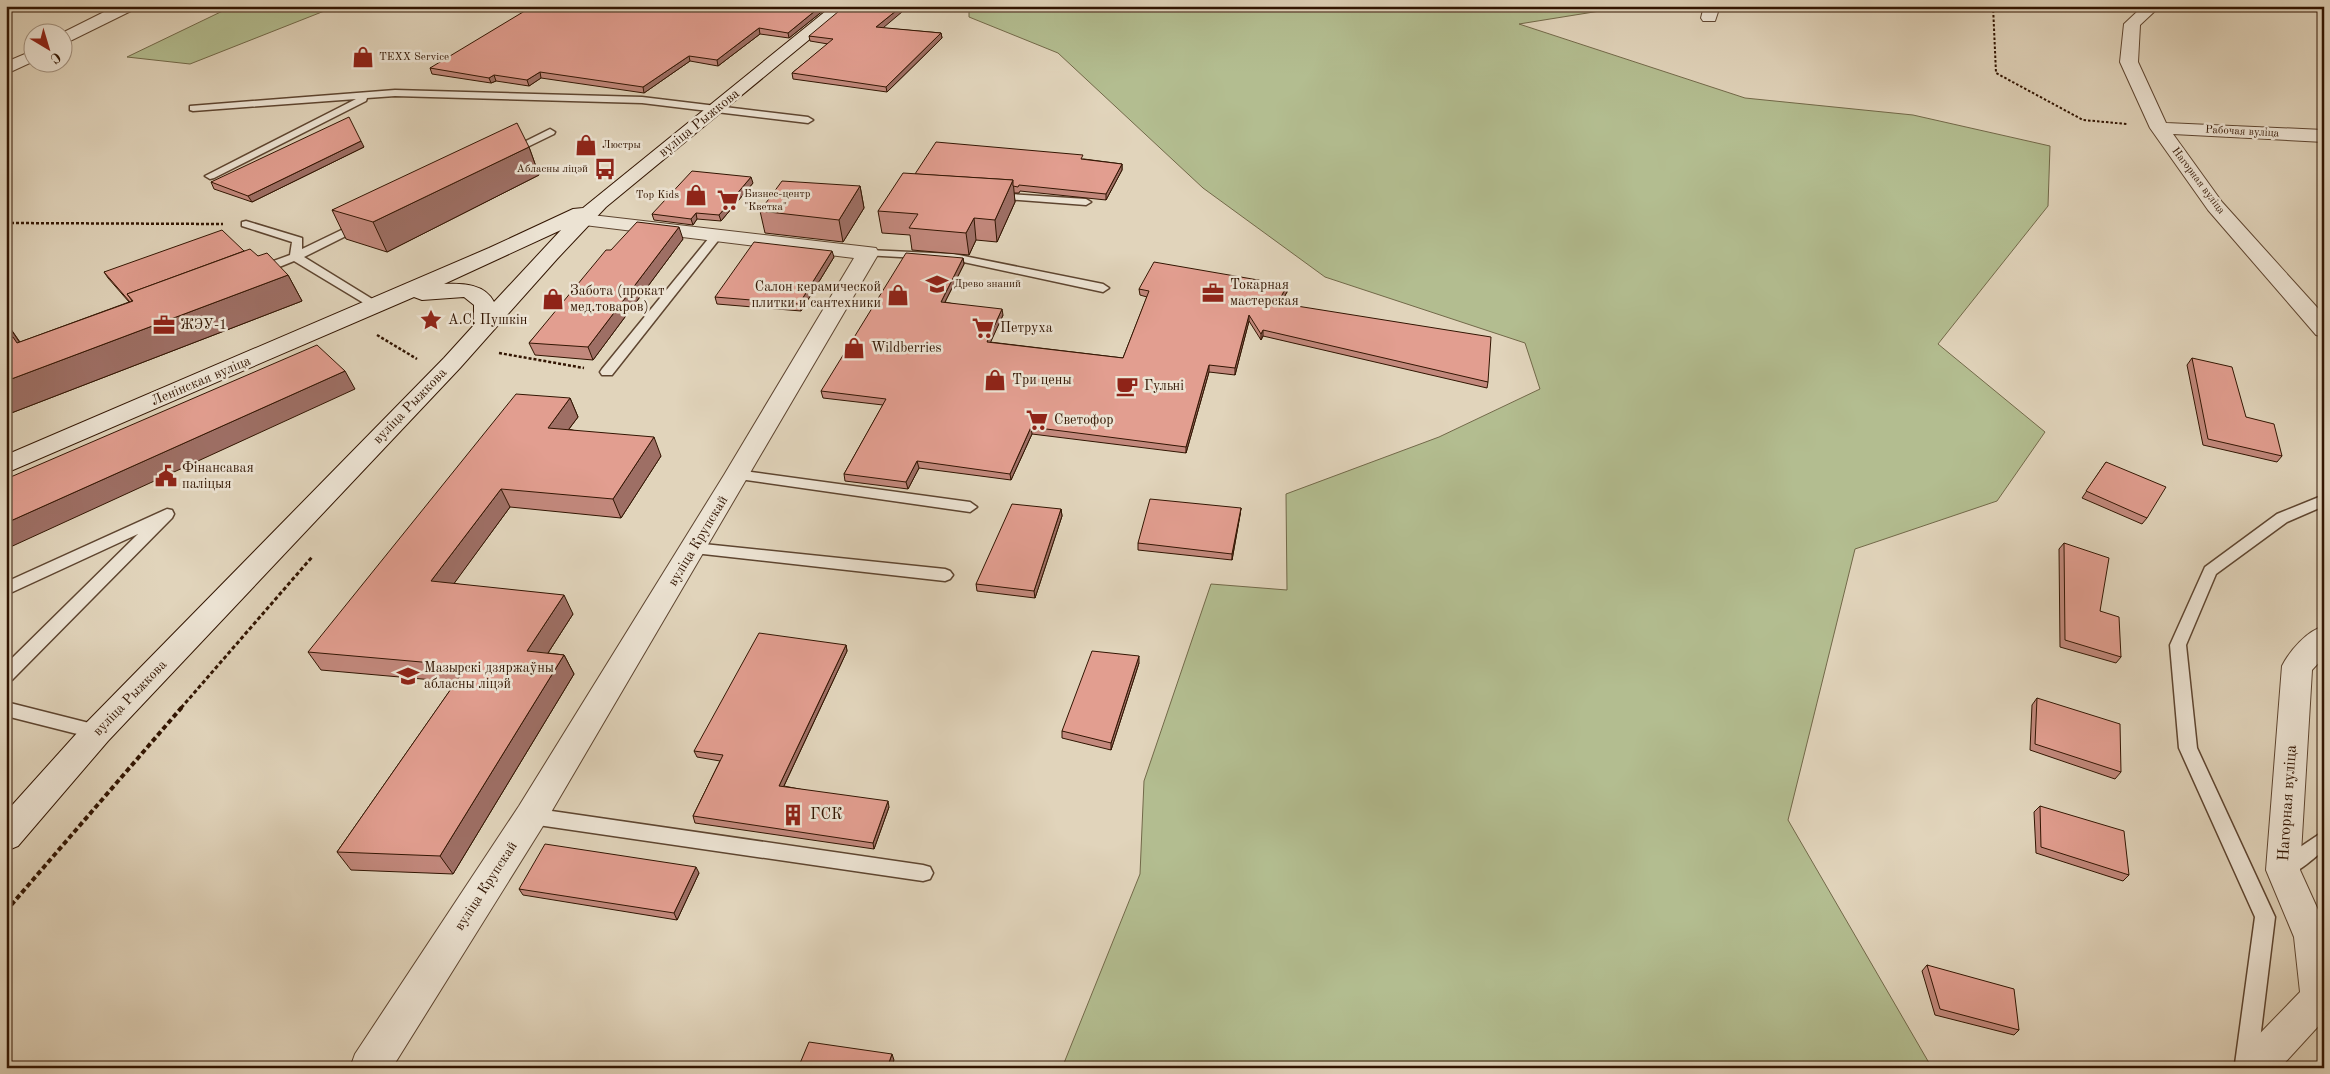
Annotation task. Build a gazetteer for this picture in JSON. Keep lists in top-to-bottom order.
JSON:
{
  "streets": {
    "street": [
      "вуліца Рыжкова",
      "Рабочая вуліца",
      "Нагорная вуліца",
      "Ленінская вуліца",
      "вуліца Крупскай"
    ]
  },
  "crossings": [
    ["вуліца Рыжкова", "Ленінская вуліца"],
    ["Рабочая вуліца", "Нагорная вуліца"]
  ],
  "places": {
    "shop": [
      "TEXX Service",
      "Люстры",
      "Top Kids",
      "Салон керамической плитки и сантехники",
      "Забота (прокат мед.товаров)",
      "Wildberries",
      "Три цены"
    ],
    "bus stop": ["Абласны ліцэй"],
    "supermarket": ["Бизнес-центр \"Кветка\"", "Петруха", "Светофор"],
    "school or university": ["Древо знаний", "Мазырскі дзяржаўны абласны ліцэй"],
    "office": ["Токарная мастерская", "ЖЭУ-1"],
    "place": ["А.С. Пушкін"],
    "cafe": ["Гульнi"],
    "public building": ["Фінансавая паліцыя"],
    "building": ["ГСК"]
  },
  "north": "bottom right"
}
